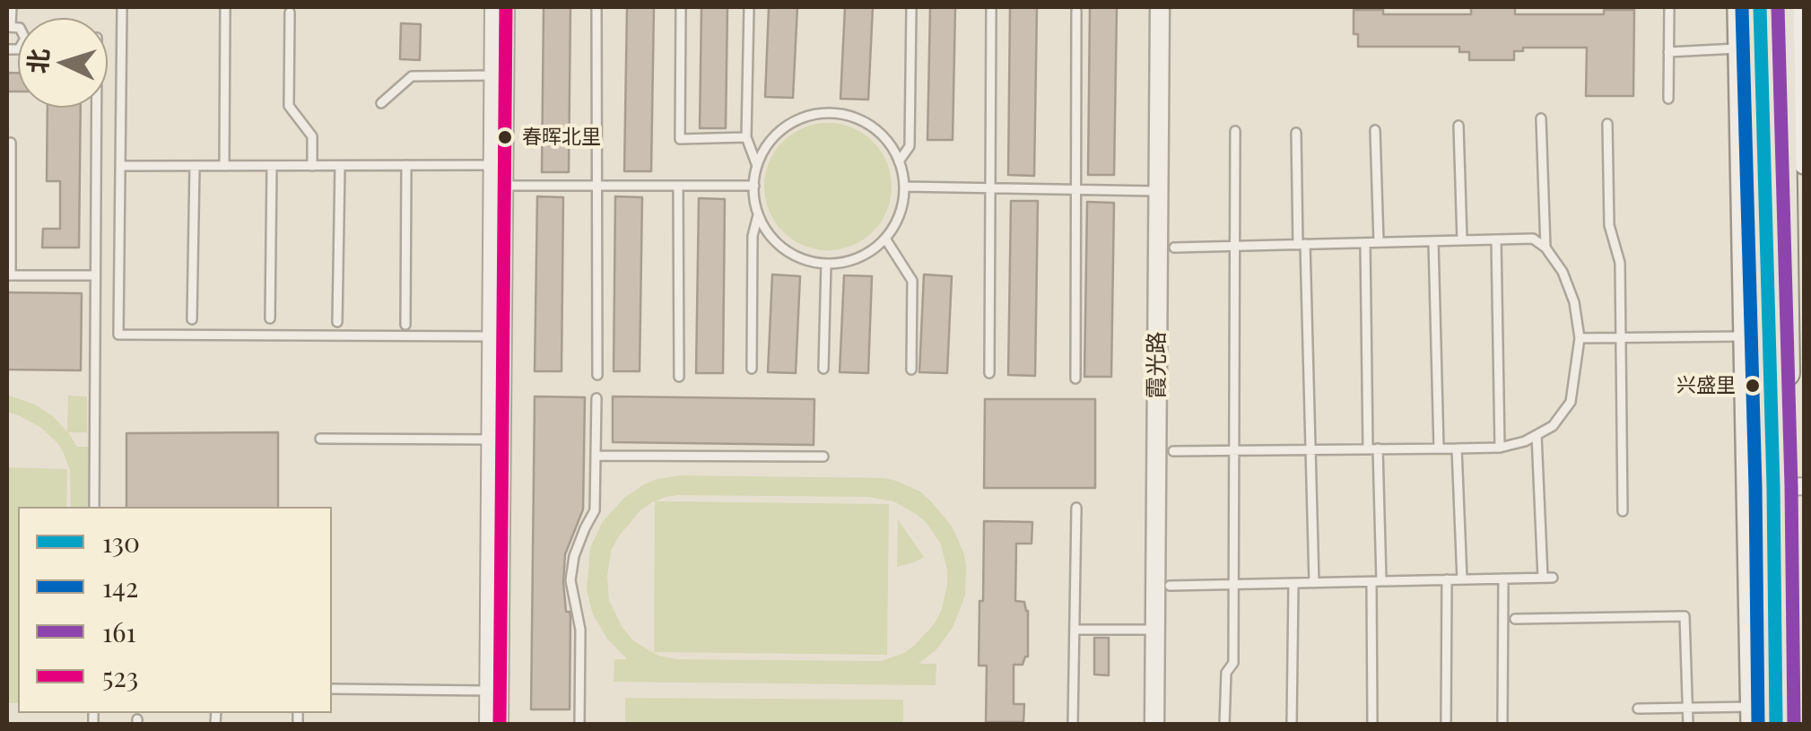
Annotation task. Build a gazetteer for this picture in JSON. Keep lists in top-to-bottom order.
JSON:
{
  "streets": {
    "street": ["霞光路"]
  },
  "places": ["春晖北里", "兴盛里"],
  "lines": [
    "transit line 130",
    "transit line 161",
    "transit line 523",
    "transit line 142"
  ],
  "legend": [
    "130",
    "142",
    "161",
    "523"
  ],
  "north": "left"
}
